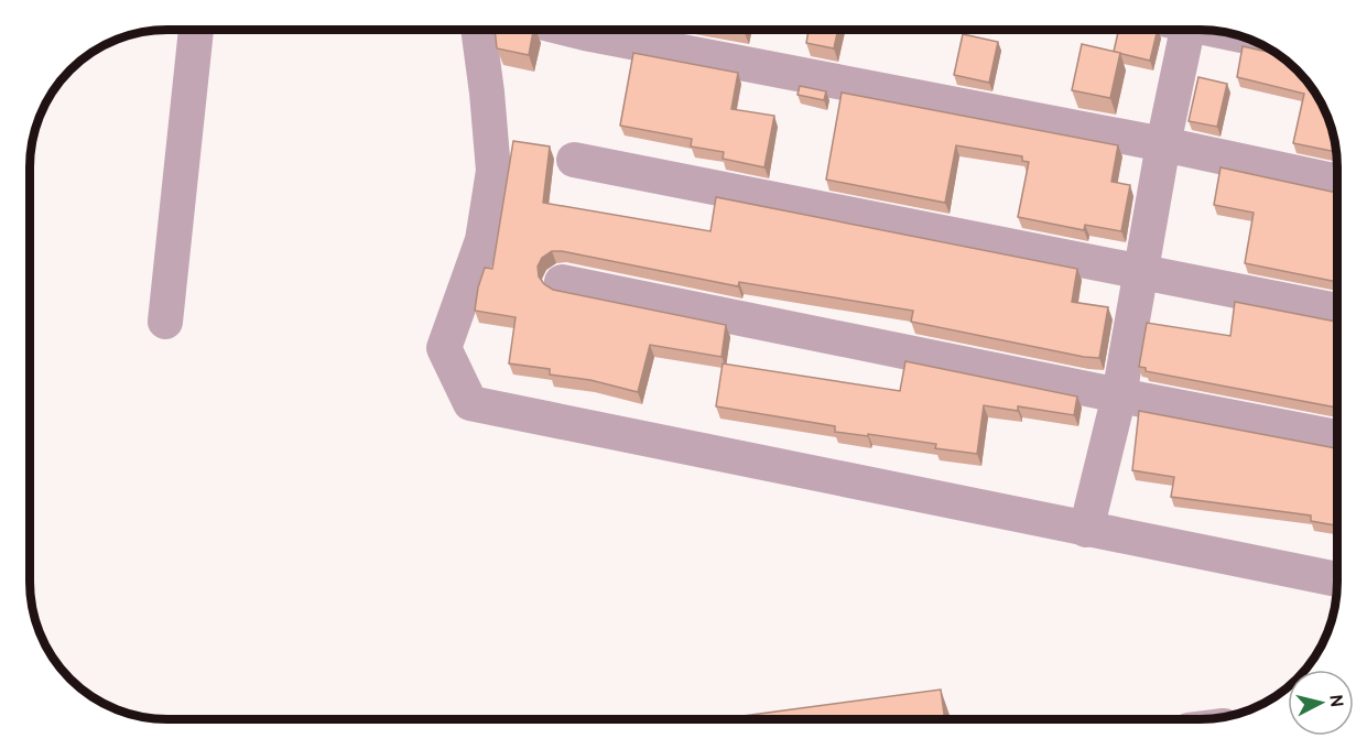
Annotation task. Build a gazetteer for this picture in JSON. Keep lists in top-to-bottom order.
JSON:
{
  "north": "right"
}
